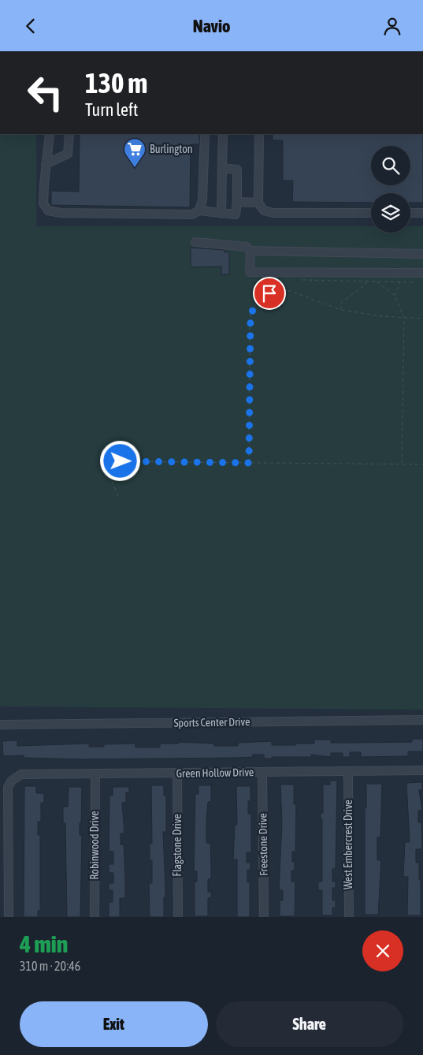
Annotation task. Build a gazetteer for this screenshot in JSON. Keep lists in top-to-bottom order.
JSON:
{
  "streets": {
    "street": [
      "Sports Center Drive",
      "Green Hollow Drive",
      "Freestone Drive",
      "West Embercrest Drive",
      "Robinwood Drive",
      "Flagstone Drive"
    ]
  },
  "crossings": [
    ["Green Hollow Drive", "Freestone Drive"],
    ["Green Hollow Drive", "West Embercrest Drive"],
    ["Green Hollow Drive", "Robinwood Drive"],
    ["Green Hollow Drive", "Flagstone Drive"]
  ],
  "places": {
    "supermarket": ["Burlington"]
  },
  "page": {
    "header": "Navio",
    "turn": ["130 m", "Turn left"],
    "heading": ["4 min", "310 m · 20:46"],
    "buttons": ["Exit", "Share"]
  }
}
